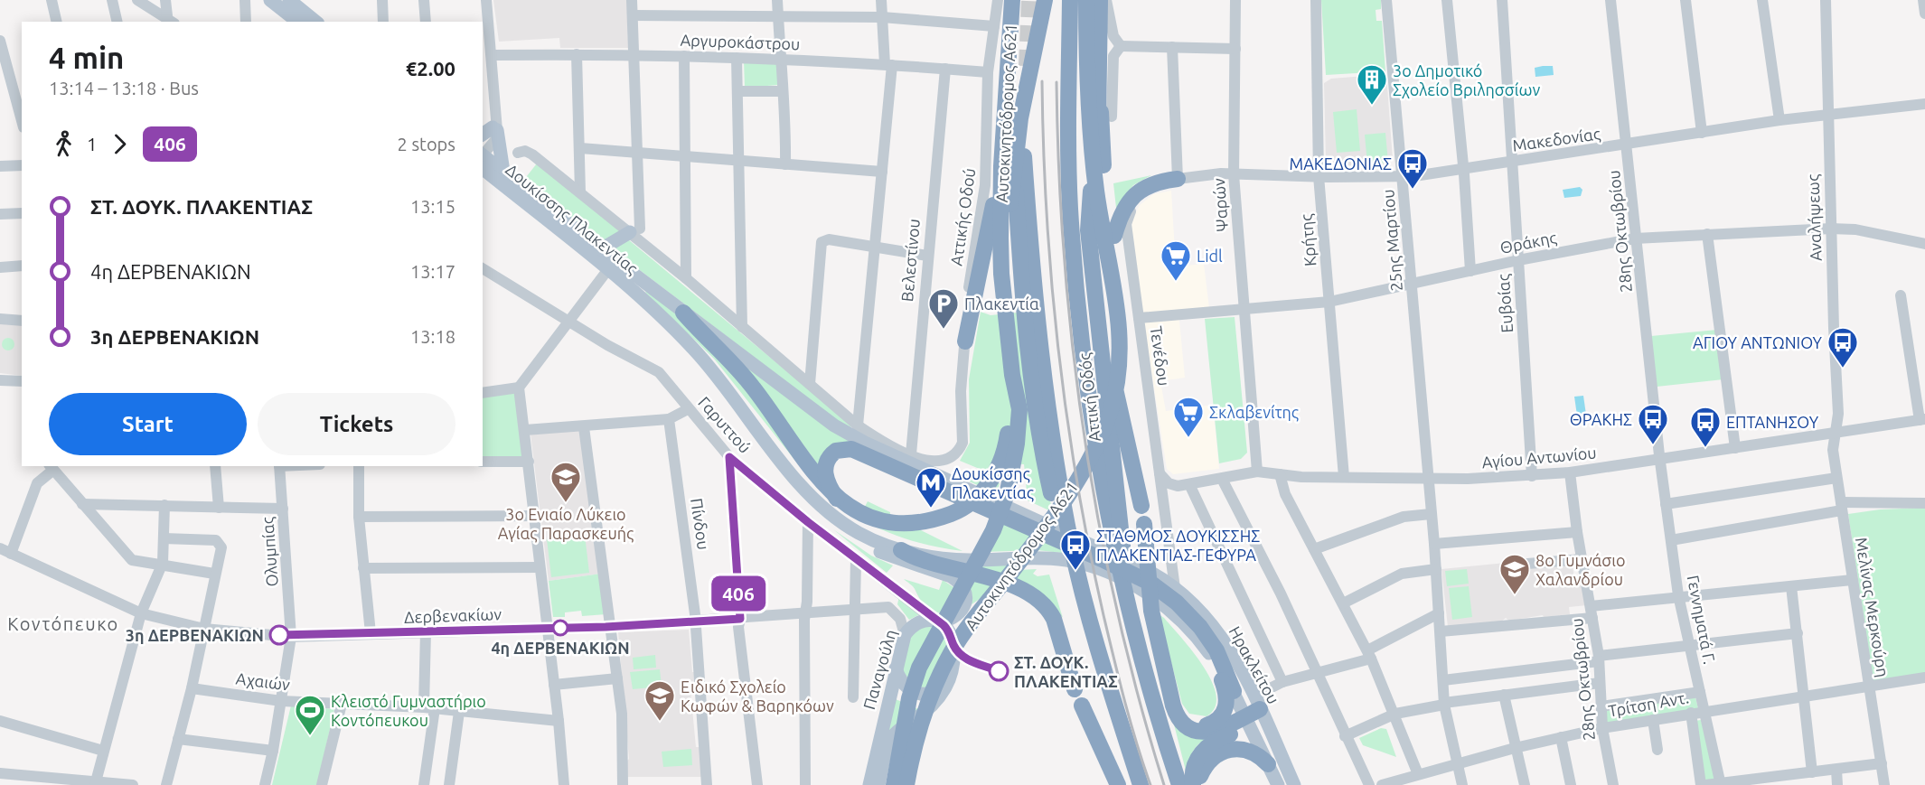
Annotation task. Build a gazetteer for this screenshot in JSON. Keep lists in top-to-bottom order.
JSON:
{
  "streets": {
    "highway": ["Αυτοκινητόδρομος Α621", "Αττική Οδός"],
    "main road": ["Δουκίσσης Πλακεντίας", "Ηρακλείτου", "Παναγούλη"],
    "street": [
      "Αργυροκάστρου",
      "Μακεδονίας",
      "Ψαρών",
      "Αττικής Οδού",
      "Αναλήψεως",
      "28ης Οκτωβρίου",
      "Κρήτης",
      "25ης Μαρτίου",
      "Θράκης",
      "Βελεστίνου",
      "Ευβοίας",
      "Τενέδου",
      "Γαρυττού",
      "Αγίου Αντωνίου",
      "Πίνδου",
      "Ολυμπίας",
      "Μελίνας Μερκούρη",
      "Δερβενακίων",
      "Γεννηματά Γ.",
      "Αχαιών",
      "Τρίτση Αντ."
    ]
  },
  "crossings": [
    ["Αργυροκάστρου", "Αττικής Οδού"],
    ["Αργυροκάστρου", "Βελεστίνου"],
    ["Μακεδονίας", "Ψαρών"],
    ["Μακεδονίας", "Αναλήψεως"],
    ["Μακεδονίας", "28ης Οκτωβρίου"],
    ["Μακεδονίας", "Κρήτης"],
    ["Μακεδονίας", "25ης Μαρτίου"],
    ["Μακεδονίας", "Ευβοίας"],
    ["Μακεδονίας", "Τενέδου"],
    ["Ψαρών", "Θράκης"],
    ["Ψαρών", "Αγίου Αντωνίου"],
    ["Αττικής Οδού", "Δουκίσσης Πλακεντίας"],
    ["Αναλήψεως", "Θράκης"],
    ["Αναλήψεως", "Αγίου Αντωνίου"],
    ["Αναλήψεως", "Μελίνας Μερκούρη"],
    ["Δουκίσσης Πλακεντίας", "Βελεστίνου"],
    ["Δουκίσσης Πλακεντίας", "Τενέδου"],
    ["Δουκίσσης Πλακεντίας", "Ηρακλείτου"],
    ["Δουκίσσης Πλακεντίας", "Παναγούλη"],
    ["28ης Οκτωβρίου", "Θράκης"],
    ["28ης Οκτωβρίου", "Αγίου Αντωνίου"],
    ["28ης Οκτωβρίου", "Γεννηματά Γ."],
    ["28ης Οκτωβρίου", "Τρίτση Αντ."],
    ["Κρήτης", "Θράκης"],
    ["Κρήτης", "Αγίου Αντωνίου"],
    ["25ης Μαρτίου", "Θράκης"],
    ["25ης Μαρτίου", "Αγίου Αντωνίου"],
    ["25ης Μαρτίου", "Τρίτση Αντ."],
    ["Θράκης", "Ευβοίας"],
    ["Θράκης", "Τενέδου"],
    ["Ευβοίας", "Αγίου Αντωνίου"],
    ["Τενέδου", "Αγίου Αντωνίου"],
    ["Τενέδου", "Ηρακλείτου"],
    ["Γαρυττού", "Παναγούλη"],
    ["Αγίου Αντωνίου", "Μελίνας Μερκούρη"],
    ["Αγίου Αντωνίου", "Γεννηματά Γ."],
    ["Πίνδου", "Δερβενακίων"],
    ["Ολυμπίας", "Δερβενακίων"],
    ["Ολυμπίας", "Αχαιών"],
    ["Μελίνας Μερκούρη", "Τρίτση Αντ."],
    ["Γεννηματά Γ.", "Τρίτση Αντ."]
  ],
  "districts": ["Κοντόπευκο"],
  "places": {
    "building": ["3ο Δημοτικό Σχολείο Βριλησσίων"],
    "bus stop": [
      "ΜΑΚΕΔΟΝΙΑΣ",
      "ΑΓΙΟΥ ΑΝΤΩΝΙΟΥ",
      "ΘΡΑΚΗΣ",
      "ΕΠΤΑΝΗΣΟΥ",
      "ΣΤΑΘΜΟΣ ΔΟΥΚΙΣΣΗΣ ΠΛΑΚΕΝΤΙΑΣ-ΓΕΦΥΡΑ"
    ],
    "supermarket": ["Lidl", "Σκλαβενίτης"],
    "parking": ["Πλακεντία"],
    "school or university": ["3ο Ενιαίο Λύκειο Αγίας Παρασκευής", "8ο Γυμνάσιο Χαλανδρίου", "Ειδικό Σχολείο Κωφών & Βαρηκόων"],
    "metro station": ["Δουκίσσης Πλακεντίας"],
    "other": ["4η ΔΕΡΒΕΝΑΚΙΩΝ", "3η ΔΕΡΒΕΝΑΚΙΩΝ", "ΣΤ. ΔΟΥΚ. ΠΛΑΚΕΝΤΙΑΣ"],
    "sports": ["Κλειστό Γυμναστήριο Κοντόπευκου"]
  },
  "lines": ["bus line 406"],
  "page": {
    "on_map": "406",
    "heading": ["4 min", "13:14 – 13:18 · Bus", "€2.00"],
    "legs": ["1", "406", "2 stops"],
    "list": [
      {
        "name": "ΣΤ. ΔΟΥΚ. ΠΛΑΚΕΝΤΙΑΣ",
        "value": "13:15"
      },
      {
        "name": "4η ΔΕΡΒΕΝΑΚΙΩΝ",
        "value": "13:17"
      },
      {
        "name": "3η ΔΕΡΒΕΝΑΚΙΩΝ",
        "value": "13:18"
      }
    ],
    "buttons": ["Start", "Tickets"]
  }
}
